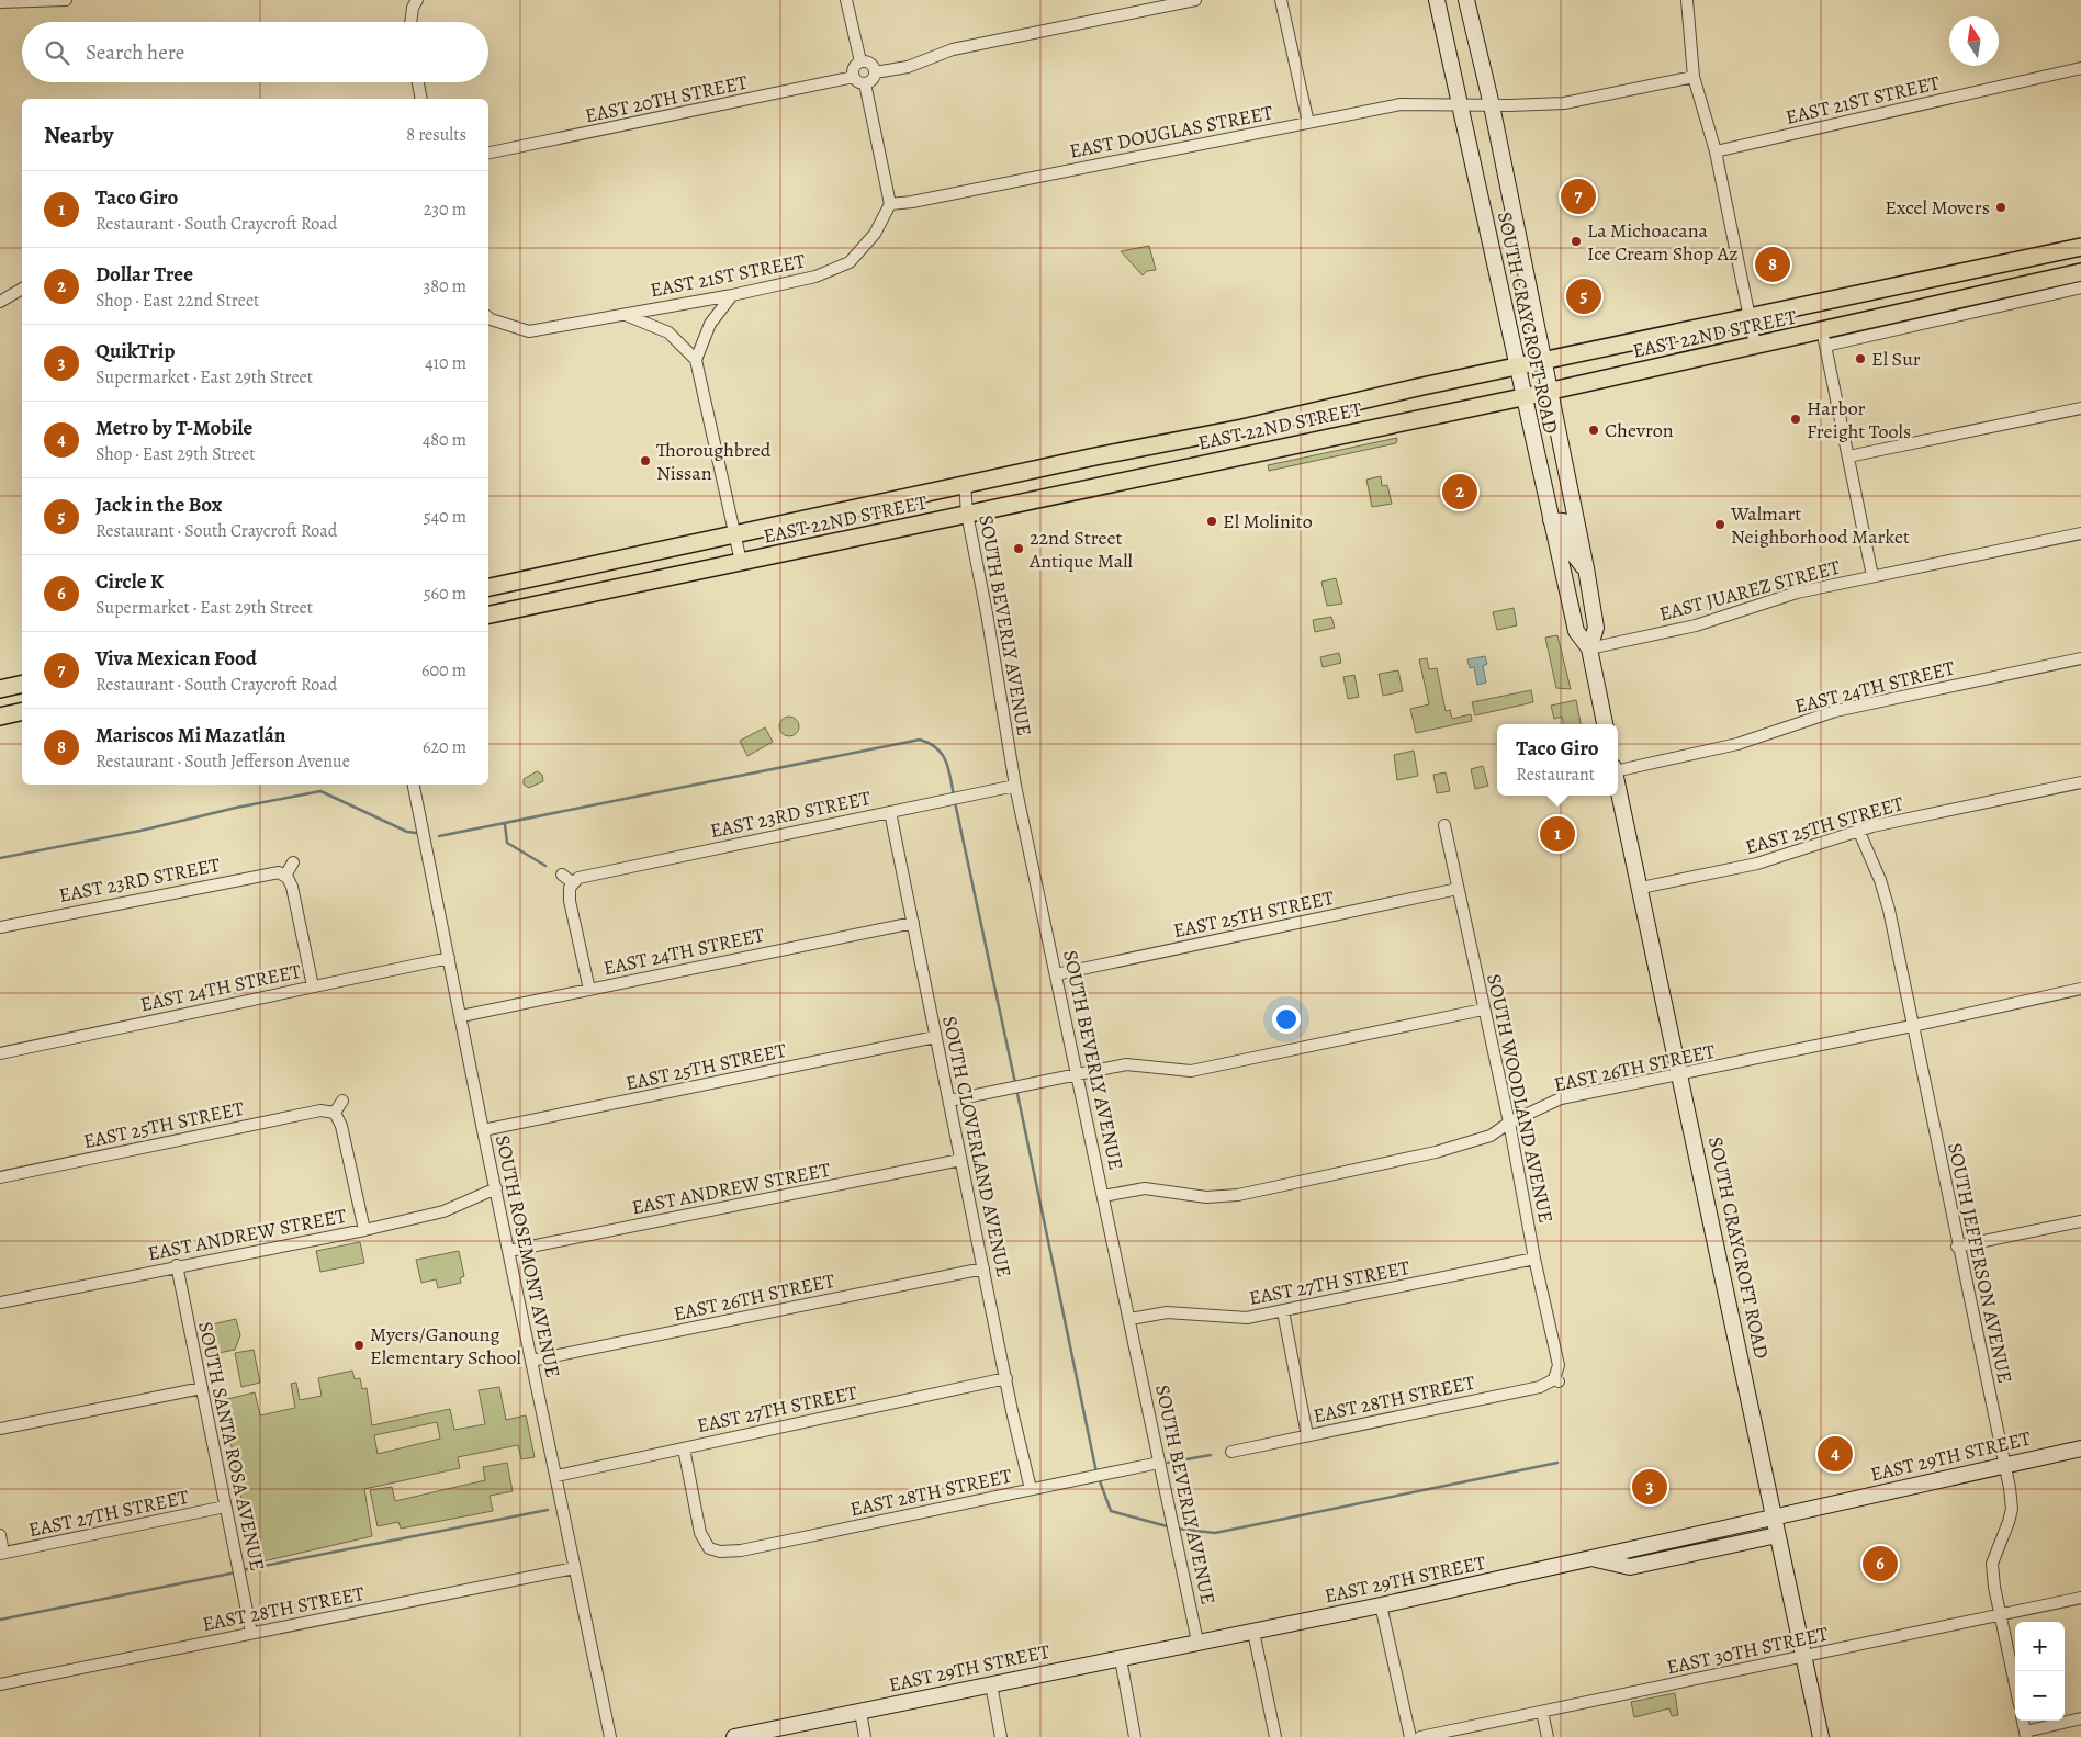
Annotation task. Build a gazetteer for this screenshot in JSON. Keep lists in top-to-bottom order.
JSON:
{
  "streets": {
    "main road": ["SOUTH CRAYCROFT ROAD", "EAST 22ND STREET", "EAST 29TH STREET"],
    "street": [
      "EAST 20TH STREET",
      "EAST 21ST STREET",
      "EAST DOUGLAS STREET",
      "EAST JUAREZ STREET",
      "SOUTH BEVERLY AVENUE",
      "EAST 24TH STREET",
      "EAST 23RD STREET",
      "EAST 25TH STREET",
      "EAST 26TH STREET",
      "SOUTH WOODLAND AVENUE",
      "SOUTH CLOVERLAND AVENUE",
      "EAST ANDREW STREET",
      "SOUTH ROSEMONT AVENUE",
      "SOUTH JEFFERSON AVENUE",
      "EAST 27TH STREET",
      "EAST 28TH STREET",
      "SOUTH SANTA ROSA AVENUE",
      "EAST 30TH STREET"
    ]
  },
  "crossings": [
    ["EAST 21ST STREET", "EAST DOUGLAS STREET"],
    ["EAST DOUGLAS STREET", "SOUTH CRAYCROFT ROAD"],
    ["SOUTH CRAYCROFT ROAD", "EAST 22ND STREET"],
    ["SOUTH CRAYCROFT ROAD", "EAST JUAREZ STREET"],
    ["SOUTH CRAYCROFT ROAD", "EAST 25TH STREET"],
    ["SOUTH CRAYCROFT ROAD", "EAST 26TH STREET"],
    ["SOUTH CRAYCROFT ROAD", "EAST 29TH STREET"],
    ["SOUTH CRAYCROFT ROAD", "EAST 30TH STREET"],
    ["EAST 22ND STREET", "SOUTH BEVERLY AVENUE"],
    ["SOUTH BEVERLY AVENUE", "EAST 23RD STREET"],
    ["SOUTH BEVERLY AVENUE", "EAST 25TH STREET"],
    ["SOUTH BEVERLY AVENUE", "EAST 26TH STREET"],
    ["SOUTH BEVERLY AVENUE", "EAST 27TH STREET"],
    ["SOUTH BEVERLY AVENUE", "EAST 28TH STREET"],
    ["SOUTH BEVERLY AVENUE", "EAST 29TH STREET"],
    ["EAST 24TH STREET", "SOUTH CLOVERLAND AVENUE"],
    ["EAST 24TH STREET", "SOUTH ROSEMONT AVENUE"],
    ["EAST 23RD STREET", "SOUTH CLOVERLAND AVENUE"],
    ["EAST 25TH STREET", "SOUTH WOODLAND AVENUE"],
    ["EAST 25TH STREET", "SOUTH CLOVERLAND AVENUE"],
    ["EAST 25TH STREET", "SOUTH ROSEMONT AVENUE"],
    ["EAST 25TH STREET", "SOUTH JEFFERSON AVENUE"],
    ["EAST 26TH STREET", "SOUTH WOODLAND AVENUE"],
    ["EAST 26TH STREET", "SOUTH CLOVERLAND AVENUE"],
    ["EAST 26TH STREET", "SOUTH ROSEMONT AVENUE"],
    ["EAST 26TH STREET", "SOUTH JEFFERSON AVENUE"],
    ["SOUTH WOODLAND AVENUE", "EAST 27TH STREET"],
    ["SOUTH WOODLAND AVENUE", "EAST 28TH STREET"],
    ["SOUTH CLOVERLAND AVENUE", "EAST ANDREW STREET"],
    ["SOUTH CLOVERLAND AVENUE", "EAST 27TH STREET"],
    ["SOUTH CLOVERLAND AVENUE", "EAST 28TH STREET"],
    ["EAST ANDREW STREET", "SOUTH ROSEMONT AVENUE"],
    ["EAST ANDREW STREET", "SOUTH SANTA ROSA AVENUE"],
    ["SOUTH ROSEMONT AVENUE", "EAST 27TH STREET"],
    ["SOUTH ROSEMONT AVENUE", "EAST 28TH STREET"],
    ["SOUTH JEFFERSON AVENUE", "EAST 29TH STREET"],
    ["SOUTH JEFFERSON AVENUE", "EAST 30TH STREET"],
    ["EAST 27TH STREET", "EAST 28TH STREET"],
    ["EAST 27TH STREET", "SOUTH SANTA ROSA AVENUE"],
    ["EAST 28TH STREET", "SOUTH SANTA ROSA AVENUE"]
  ],
  "places": [
    "Excel Movers",
    "La Michoacana Ice Cream Shop Az",
    "El Sur",
    "Harbor Freight Tools",
    "Chevron",
    "Thoroughbred Nissan",
    "El Molinito",
    "Walmart Neighborhood Market",
    "22nd Street Antique Mall",
    "Myers/Ganoung Elementary School"
  ],
  "north": "top",
  "page": {
    "search": "Search here",
    "heading": ["Nearby", "8 results"],
    "list": [
      {
        "mark": "1",
        "name": "Taco Giro",
        "note": "Restaurant · South Craycroft Road",
        "value": "230 m"
      },
      {
        "mark": "2",
        "name": "Dollar Tree",
        "note": "Shop · East 22nd Street",
        "value": "380 m"
      },
      {
        "mark": "3",
        "name": "QuikTrip",
        "note": "Supermarket · East 29th Street",
        "value": "410 m"
      },
      {
        "mark": "4",
        "name": "Metro by T-Mobile",
        "note": "Shop · East 29th Street",
        "value": "480 m"
      },
      {
        "mark": "5",
        "name": "Jack in the Box",
        "note": "Restaurant · South Craycroft Road",
        "value": "540 m"
      },
      {
        "mark": "6",
        "name": "Circle K",
        "note": "Supermarket · East 29th Street",
        "value": "560 m"
      },
      {
        "mark": "7",
        "name": "Viva Mexican Food",
        "note": "Restaurant · South Craycroft Road",
        "value": "600 m"
      },
      {
        "mark": "8",
        "name": "Mariscos Mi Mazatlán",
        "note": "Restaurant · South Jefferson Avenue",
        "value": "620 m"
      }
    ],
    "pins": [
      "7",
      "8",
      "5",
      "2",
      "1",
      "4",
      "3",
      "6"
    ],
    "popup": ["Taco Giro", "Restaurant"],
    "map_buttons": ["+", "−"]
  }
}
